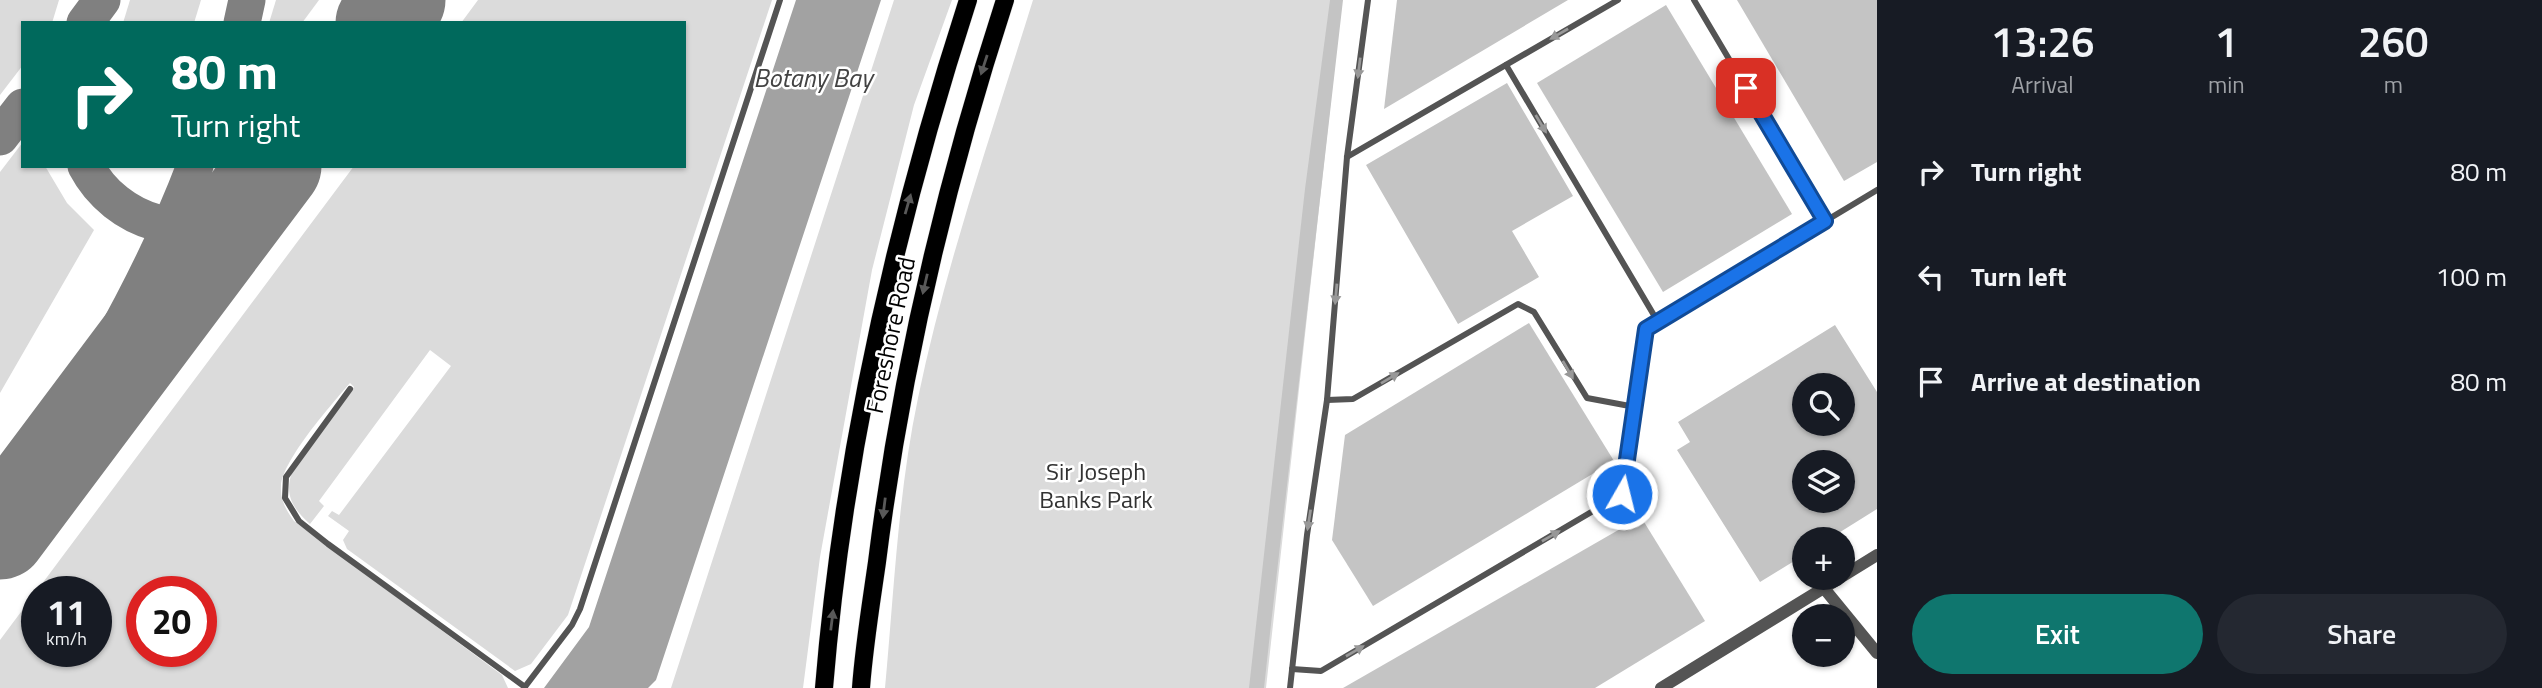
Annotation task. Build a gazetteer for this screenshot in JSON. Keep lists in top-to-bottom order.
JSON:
{
  "streets": {
    "main road": ["Foreshore Road"]
  },
  "water": ["Botany Bay"],
  "parks": ["Sir Joseph Banks Park"],
  "page": {
    "eta": [
      "13:26",
      "Arrival",
      "1",
      "min",
      "260",
      "m"
    ],
    "turn": ["80 m", "Turn right"],
    "list": [
      {
        "name": "Turn right",
        "value": "80 m"
      },
      {
        "name": "Turn left",
        "value": "100 m"
      },
      {
        "name": "Arrive at destination",
        "value": "80 m"
      }
    ],
    "map_buttons": ["+", "−"],
    "speed": "11 km/h",
    "limit": "20",
    "buttons": ["Exit", "Share"]
  }
}
